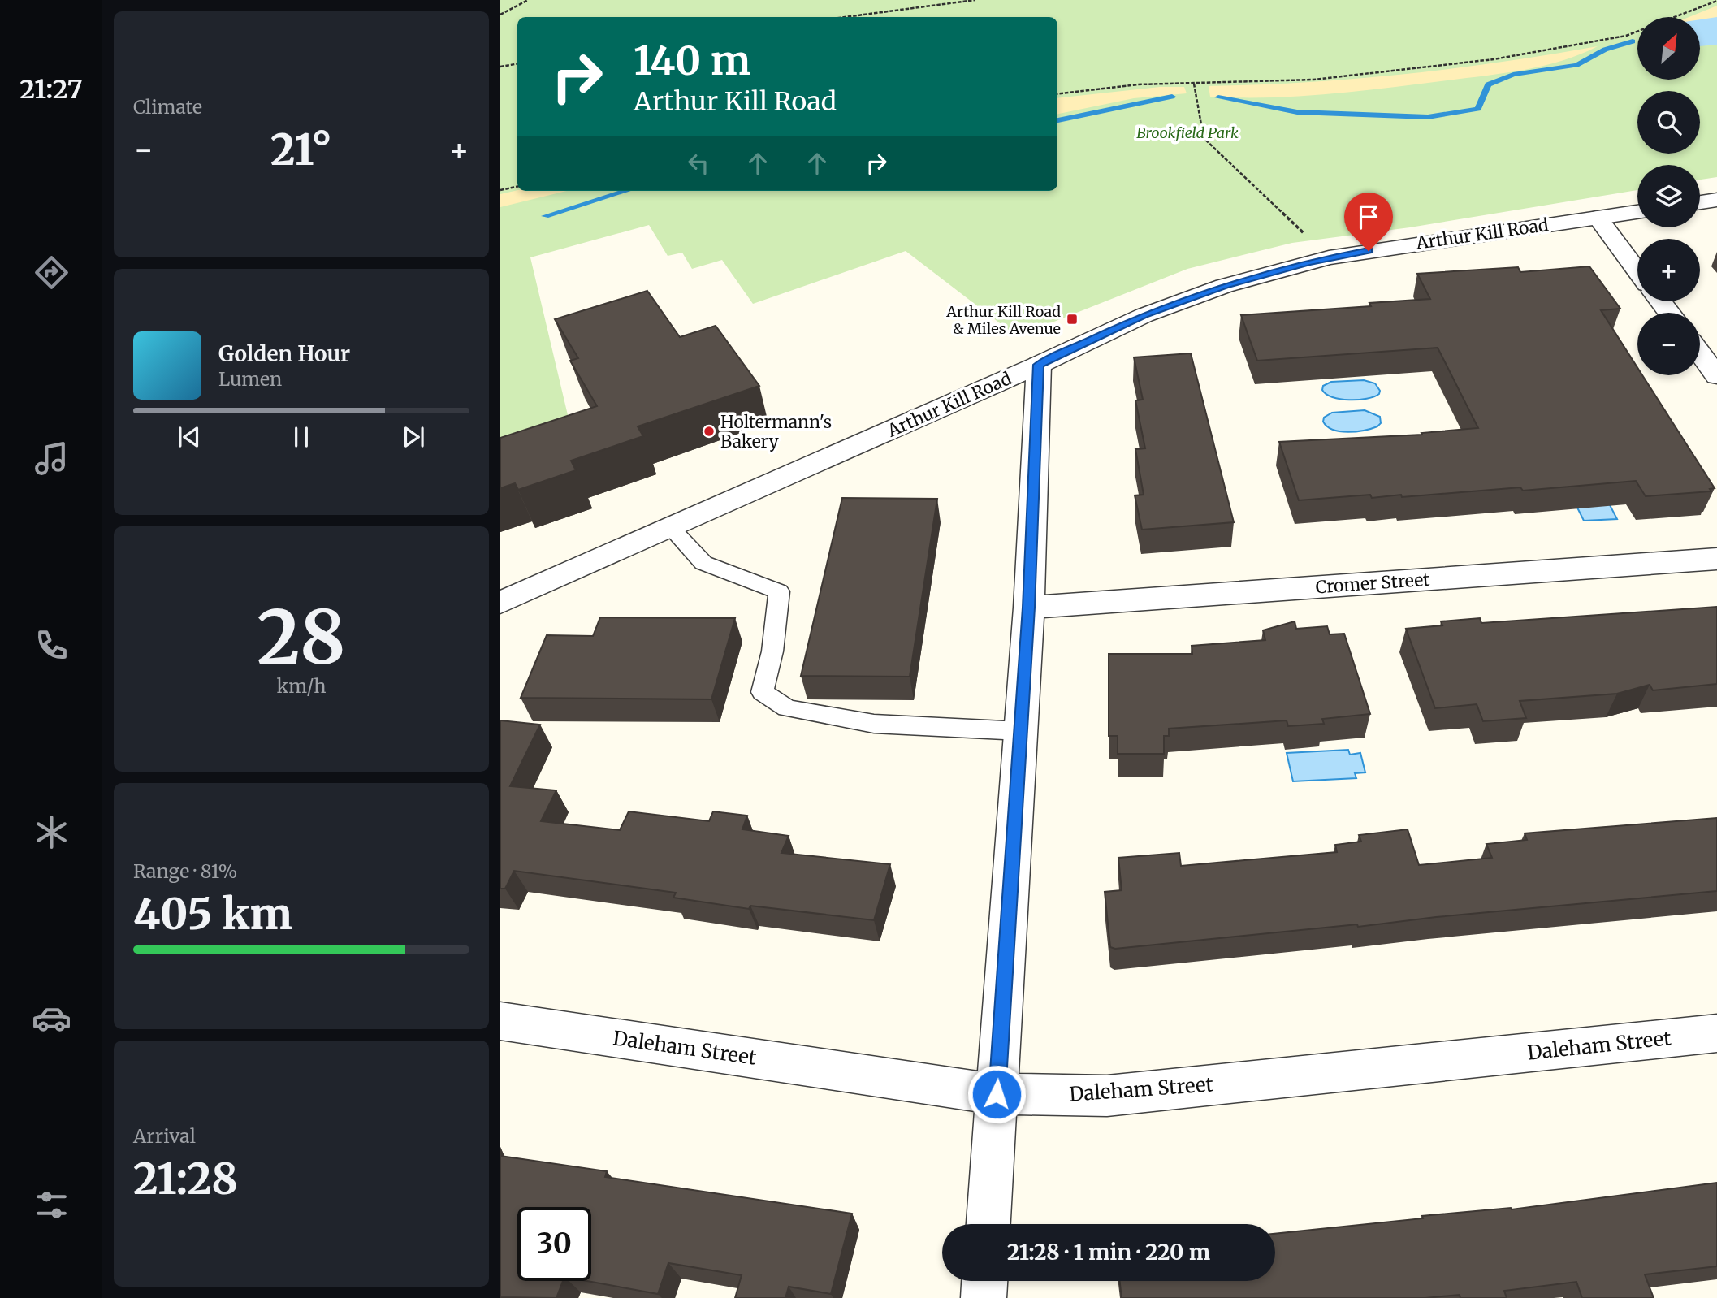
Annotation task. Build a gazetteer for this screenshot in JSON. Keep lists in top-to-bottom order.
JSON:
{
  "streets": {
    "street": ["Arthur Kill Road", "Cromer Street", "Daleham Street"]
  },
  "parks": ["Brookfield Park"],
  "places": {
    "transit": ["Arthur Kill Road & Miles Avenue"],
    "other": ["Holtermann's Bakery"]
  },
  "north": "top right",
  "page": {
    "tabs": "21:27",
    "tile": [
      "Climate",
      ["28", "km/h"],
      ["Range · 81%", "405 km"],
      ["Arrival", "21:28"]
    ],
    "map_buttons": ["+", "−"],
    "turn": ["140 m", "Arthur Kill Road"],
    "heat": ["−", "21°", "+"],
    "song": ["Golden Hour", "Lumen"],
    "limit": "30",
    "trip": "21:28 · 1 min · 220 m"
  }
}
